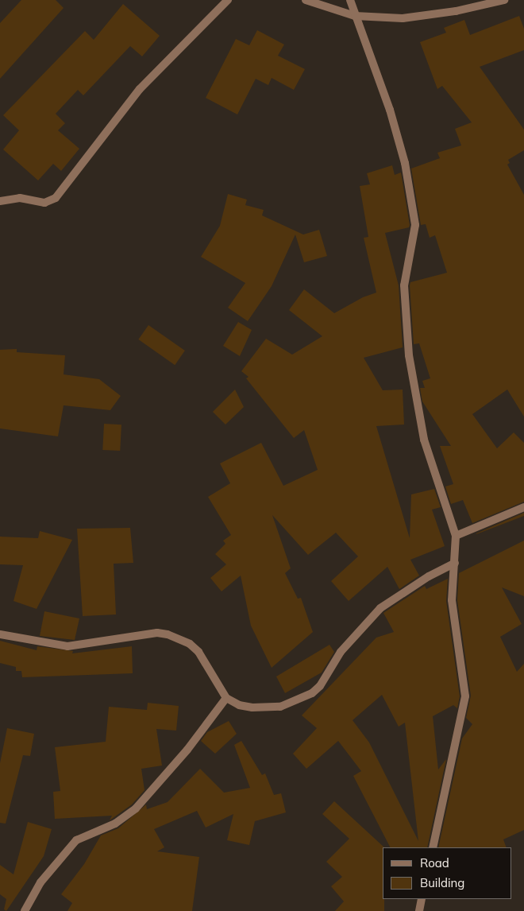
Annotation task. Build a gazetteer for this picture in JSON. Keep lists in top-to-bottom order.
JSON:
{
  "legend": ["Road", "Building"]
}
